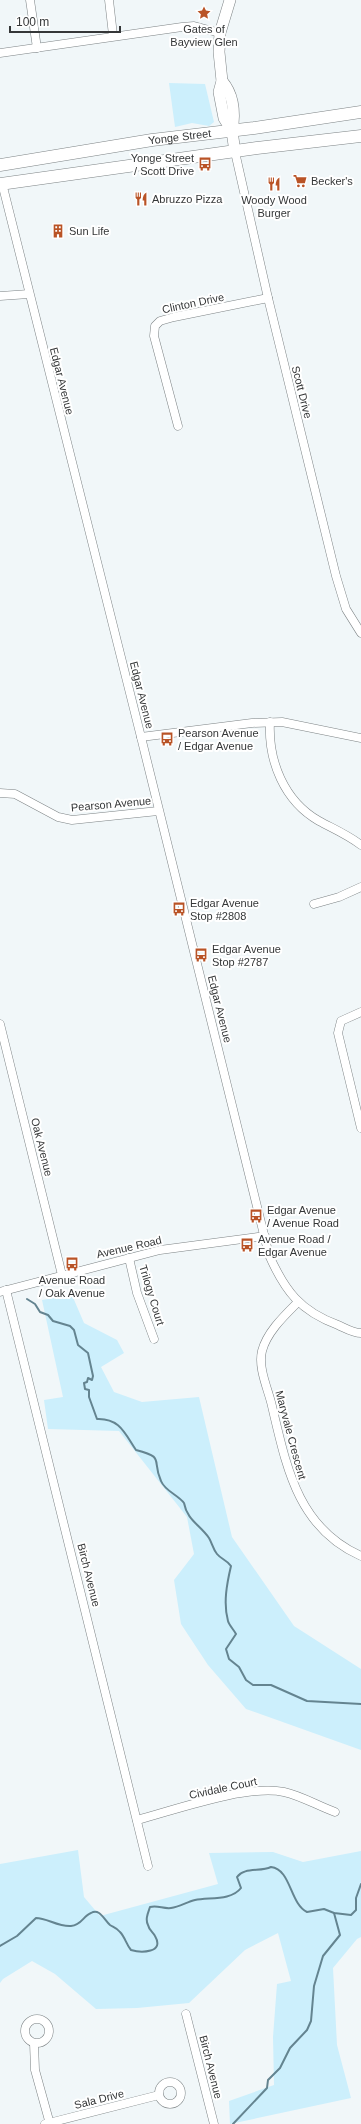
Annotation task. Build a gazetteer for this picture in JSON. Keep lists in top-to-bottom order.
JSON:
{
  "streets": {
    "main road": ["Yonge Street"],
    "street": [
      "Clinton Drive",
      "Edgar Avenue",
      "Scott Drive",
      "Pearson Avenue",
      "Oak Avenue",
      "Avenue Road",
      "Trilogy Court",
      "Maryvale Crescent",
      "Birch Avenue",
      "Cividale Court",
      "Sala Drive"
    ]
  },
  "crossings": [
    ["Yonge Street", "Edgar Avenue"],
    ["Yonge Street", "Scott Drive"],
    ["Clinton Drive", "Scott Drive"],
    ["Edgar Avenue", "Pearson Avenue"],
    ["Edgar Avenue", "Avenue Road"],
    ["Edgar Avenue", "Maryvale Crescent"],
    ["Oak Avenue", "Avenue Road"],
    ["Avenue Road", "Trilogy Court"],
    ["Avenue Road", "Birch Avenue"],
    ["Birch Avenue", "Cividale Court"]
  ],
  "places": {
    "place": ["Gates of Bayview Glen"],
    "bus stop": [
      "Yonge Street / Scott Drive",
      "Pearson Avenue / Edgar Avenue",
      "Edgar Avenue Stop #2808",
      "Edgar Avenue Stop #2787",
      "Edgar Avenue / Avenue Road",
      "Avenue Road / Edgar Avenue",
      "Avenue Road / Oak Avenue"
    ],
    "supermarket": ["Becker's"],
    "restaurant": ["Woody Wood Burger", "Abruzzo Pizza"],
    "building": ["Sun Life"]
  },
  "scale_bar": "100 m"
}
